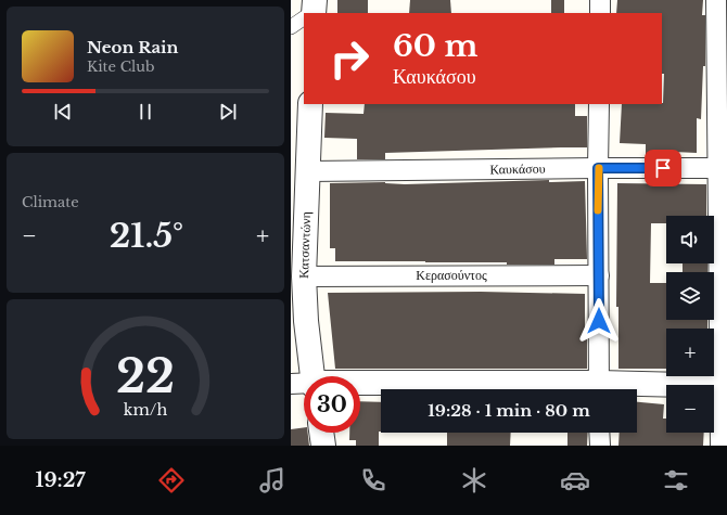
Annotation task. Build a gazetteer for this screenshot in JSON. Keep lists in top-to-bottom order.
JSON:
{
  "streets": {
    "street": ["Καυκάσου", "Κατσαντώνη", "Κερασούντος"]
  },
  "crossings": [
    ["Καυκάσου", "Κατσαντώνη"],
    ["Κατσαντώνη", "Κερασούντος"]
  ],
  "page": {
    "turn": ["60 m", "Καυκάσου"],
    "song": ["Neon Rain", "Kite Club"],
    "tile": "Climate",
    "map_buttons": ["+", "−"],
    "heat": ["−", "21.5°", "+"],
    "limit": "30",
    "trip": "19:28 · 1 min · 80 m",
    "tabs": "19:27",
    "gauge": ["22", "km/h"]
  }
}
